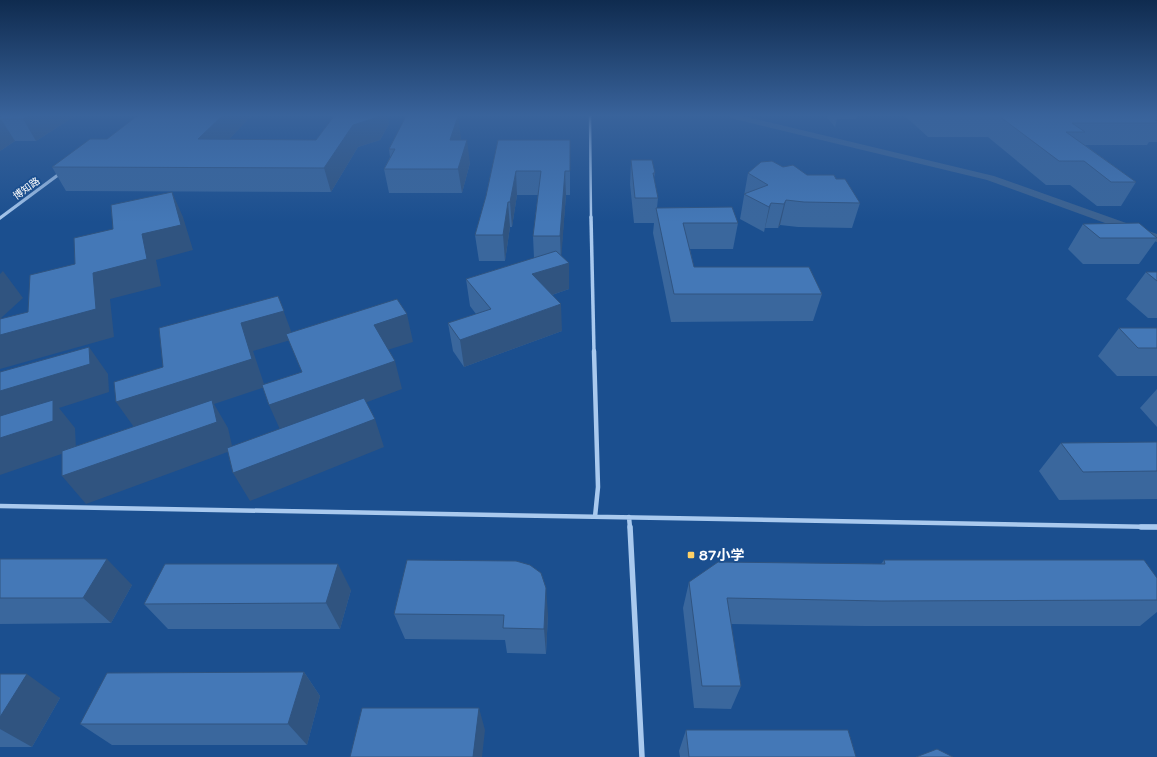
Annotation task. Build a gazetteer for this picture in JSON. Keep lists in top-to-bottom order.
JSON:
{
  "streets": {
    "street": ["博知路"]
  },
  "places": {
    "transit": ["87小学"]
  }
}
